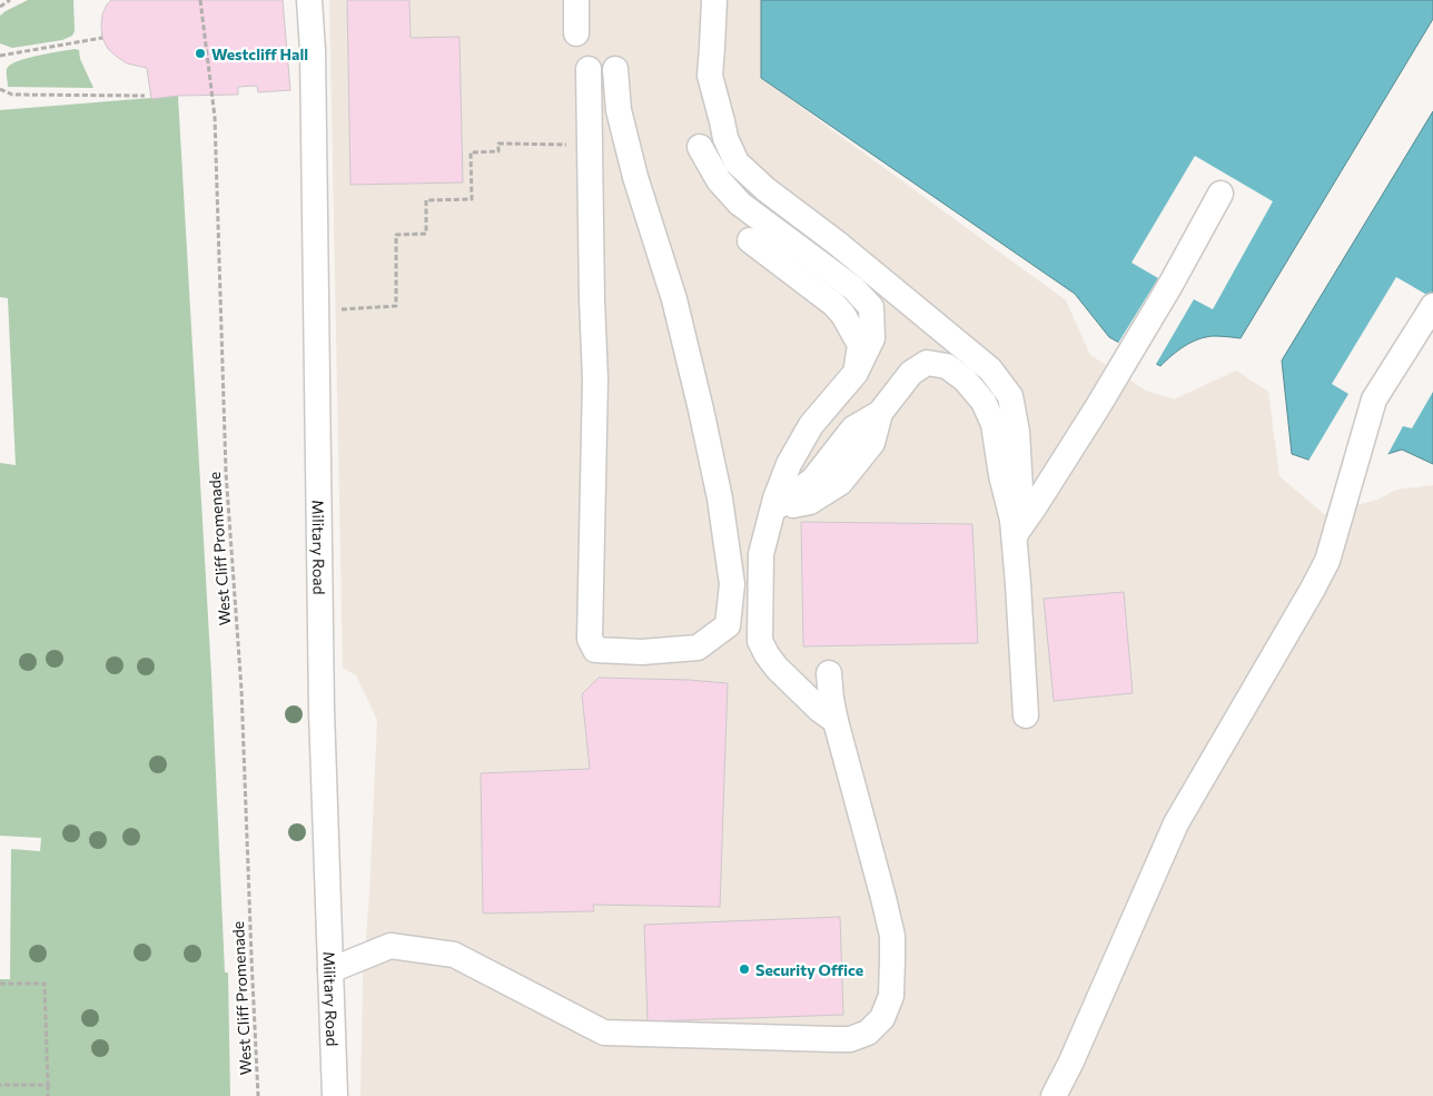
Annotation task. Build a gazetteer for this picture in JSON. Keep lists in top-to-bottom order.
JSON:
{
  "streets": {
    "lane": ["Military Road"],
    "path": ["West Cliff Promenade"]
  },
  "places": ["Westcliff Hall", "Security Office"]
}
